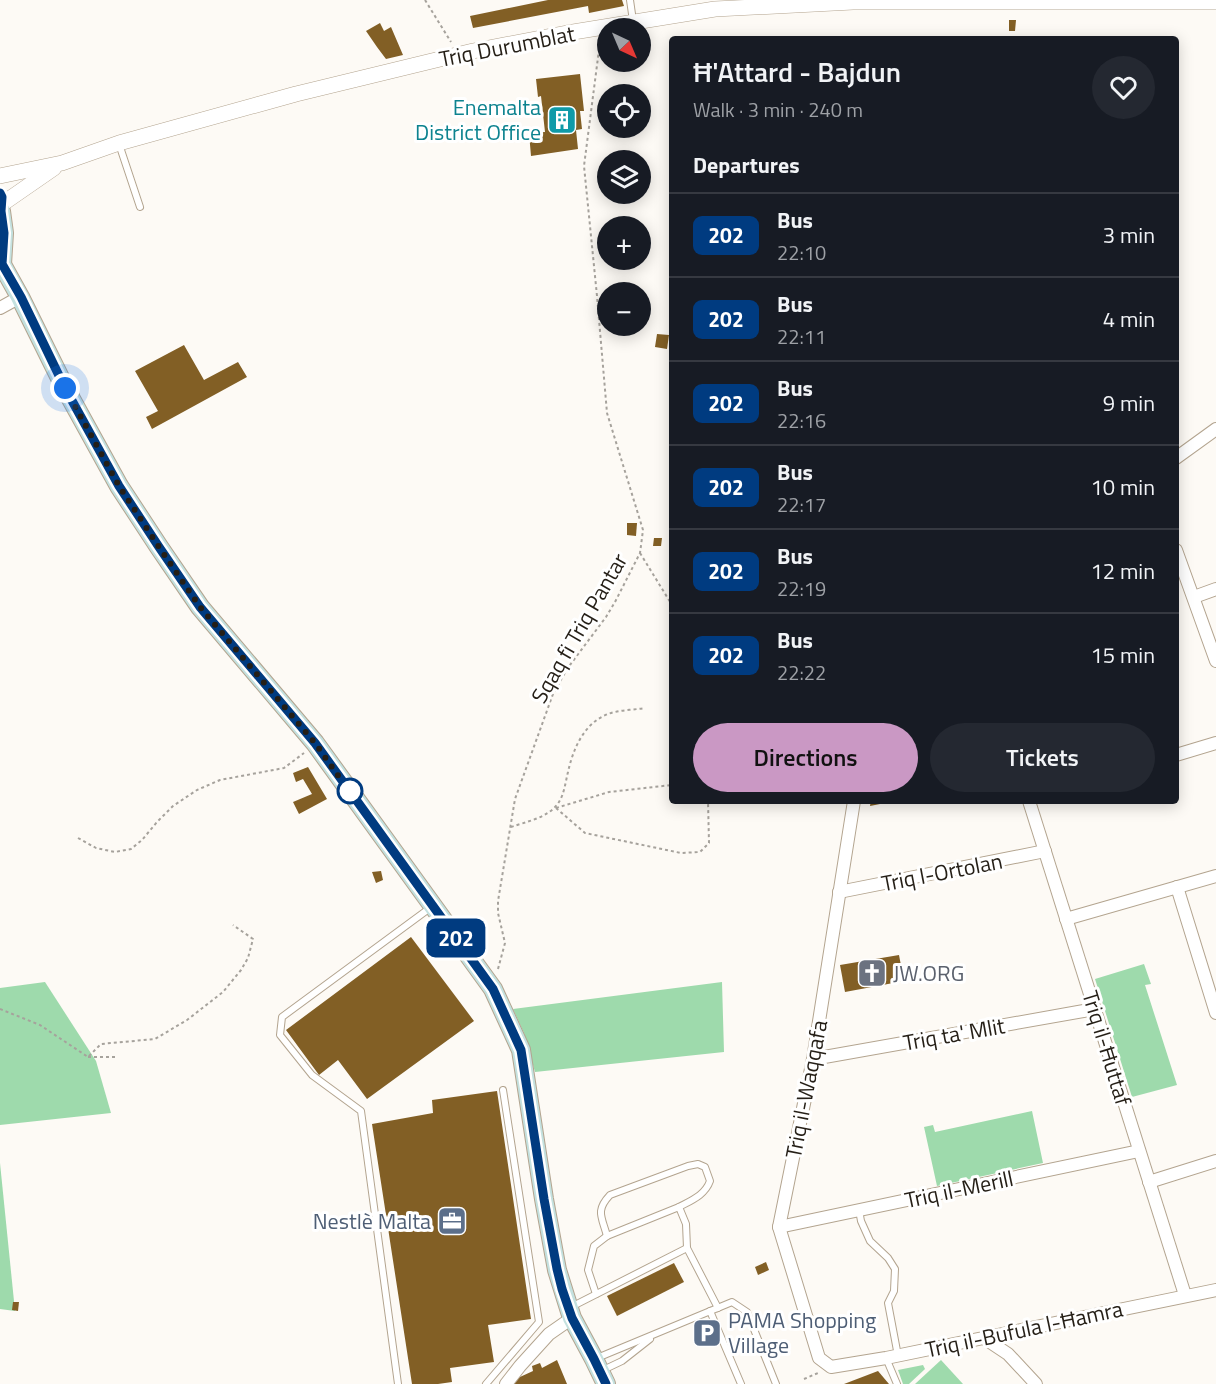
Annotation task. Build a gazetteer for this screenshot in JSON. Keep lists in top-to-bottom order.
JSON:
{
  "streets": {
    "street": [
      "Triq Durumblat",
      "Triq l-Ortolan",
      "Triq ta' Mlit",
      "Triq il-Ħuttaf",
      "Triq il-Waqqafa",
      "Triq il-Merill",
      "Triq il-Bufula l-Ħamra"
    ],
    "path": ["Sqaq fi Triq Pantar"]
  },
  "crossings": [
    ["Triq l-Ortolan", "Triq il-Ħuttaf"],
    ["Triq l-Ortolan", "Triq il-Waqqafa"],
    ["Triq ta' Mlit", "Triq il-Ħuttaf"],
    ["Triq ta' Mlit", "Triq il-Waqqafa"],
    ["Triq il-Ħuttaf", "Triq il-Merill"],
    ["Triq il-Ħuttaf", "Triq il-Bufula l-Ħamra"],
    ["Triq il-Waqqafa", "Triq il-Merill"],
    ["Triq il-Waqqafa", "Triq il-Bufula l-Ħamra"]
  ],
  "places": {
    "building": ["Enemalta District Office"],
    "church": ["JW.ORG"],
    "office": ["Nestlè Malta"],
    "parking": ["PAMA Shopping Village"]
  },
  "lines": ["bus line 202"],
  "north": "bottom right",
  "page": {
    "on_map": "202",
    "map_buttons": ["+", "−"],
    "heading": [
      ["Ħ'Attard - Bajdun", "Walk · 3 min · 240 m"],
      "Departures"
    ],
    "list": [
      {
        "mark": "202",
        "name": "Bus",
        "note": "22:10",
        "value": "3 min"
      },
      {
        "mark": "202",
        "name": "Bus",
        "note": "22:11",
        "value": "4 min"
      },
      {
        "mark": "202",
        "name": "Bus",
        "note": "22:16",
        "value": "9 min"
      },
      {
        "mark": "202",
        "name": "Bus",
        "note": "22:17",
        "value": "10 min"
      },
      {
        "mark": "202",
        "name": "Bus",
        "note": "22:19",
        "value": "12 min"
      },
      {
        "mark": "202",
        "name": "Bus",
        "note": "22:22",
        "value": "15 min"
      }
    ],
    "buttons": ["Directions", "Tickets"]
  }
}
